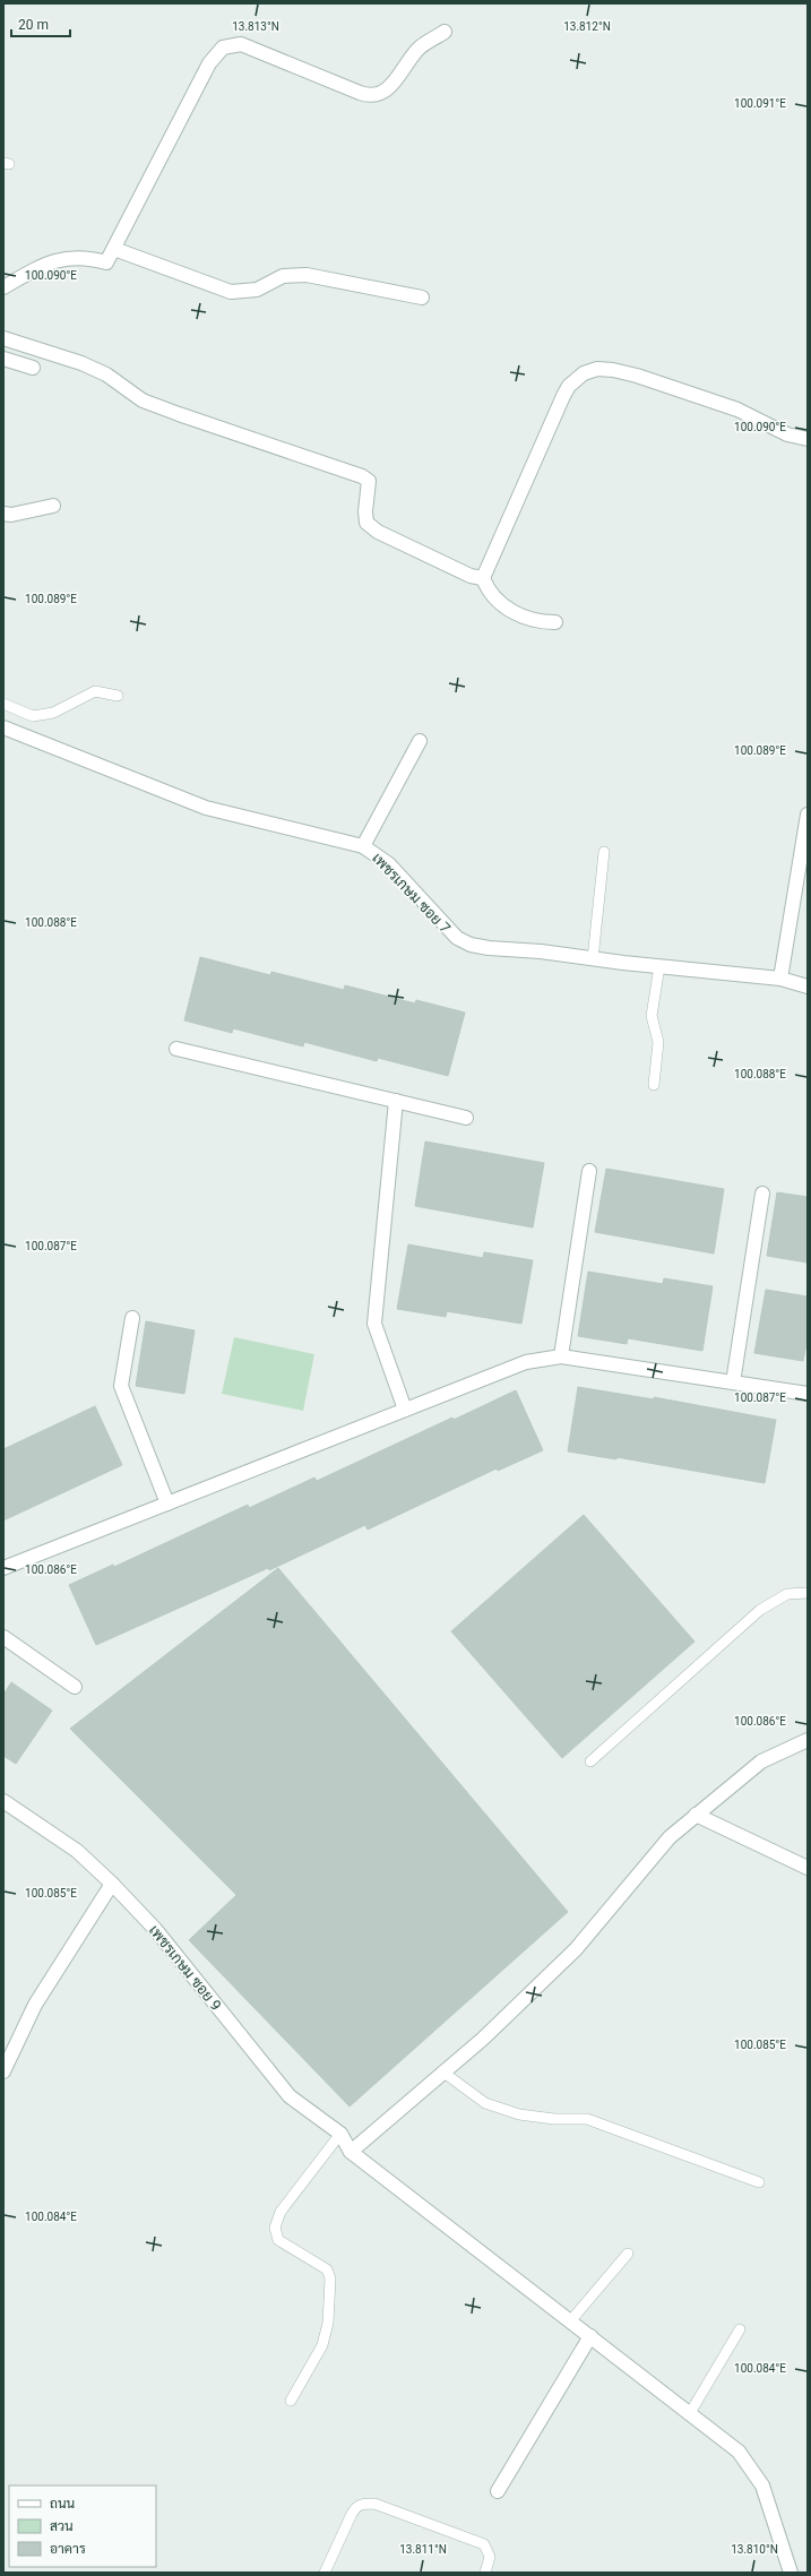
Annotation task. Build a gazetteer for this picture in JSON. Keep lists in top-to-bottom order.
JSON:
{
  "streets": {
    "street": ["เพชรเกษม ซอย 7", "เพชรเกษม ซอย 9"]
  },
  "legend": ["ถนน", "สวน", "อาคาร"],
  "scale_bar": "20 m",
  "coordinates": [
    "13.813°N",
    "13.812°N",
    "100.091°E",
    "100.090°E",
    "100.089°E",
    "100.088°E",
    "100.087°E",
    "100.086°E",
    "100.085°E",
    "100.084°E",
    "13.811°N",
    "13.810°N"
  ]
}
